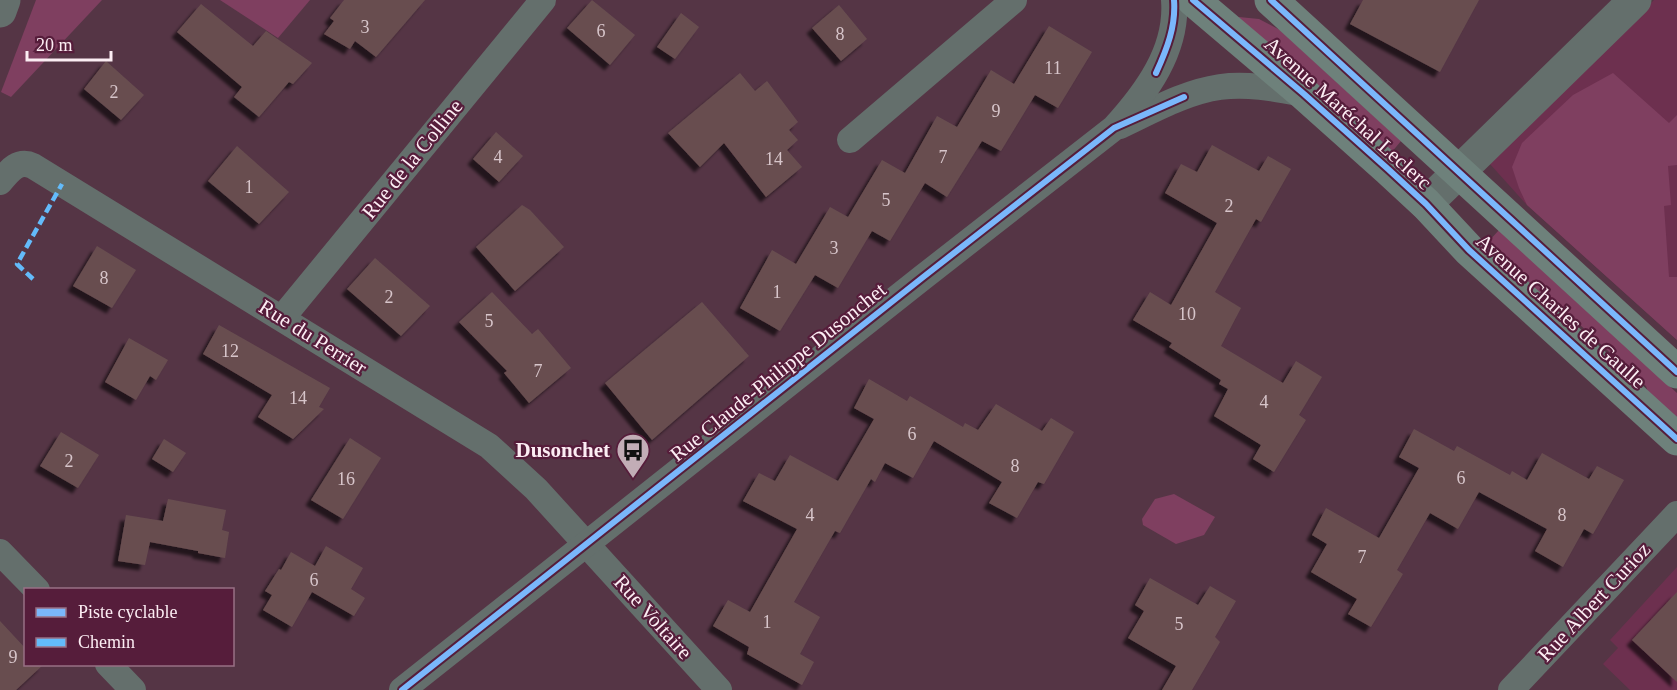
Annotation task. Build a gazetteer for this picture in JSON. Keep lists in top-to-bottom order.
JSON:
{
  "streets": {
    "main road": ["Avenue Maréchal Leclerc", "Avenue Charles de Gaulle"],
    "street": [
      "Rue de la Colline",
      "Rue du Perrier",
      "Rue Claude-Philippe Dusonchet",
      "Rue Albert Curioz",
      "Rue Voltaire"
    ]
  },
  "crossings": [
    ["Avenue Maréchal Leclerc", "Avenue Charles de Gaulle"],
    ["Avenue Maréchal Leclerc", "Rue Claude-Philippe Dusonchet"],
    ["Rue de la Colline", "Rue du Perrier"],
    ["Rue du Perrier", "Rue Claude-Philippe Dusonchet"],
    ["Rue du Perrier", "Rue Voltaire"],
    ["Rue Claude-Philippe Dusonchet", "Rue Voltaire"]
  ],
  "places": {
    "bus stop": ["Dusonchet"]
  },
  "house_numbers": [
    "3",
    "6",
    "8",
    "11",
    "2",
    "9",
    "4",
    "7",
    "14",
    "1",
    "5",
    "2",
    "3",
    "8",
    "1",
    "2",
    "10",
    "5",
    "12",
    "7",
    "14",
    "4",
    "6",
    "2",
    "8",
    "6",
    "16",
    "4",
    "8",
    "7",
    "6",
    "1",
    "5",
    "9"
  ],
  "legend": ["Piste cyclable", "Chemin"],
  "scale_bar": "20 m"
}
